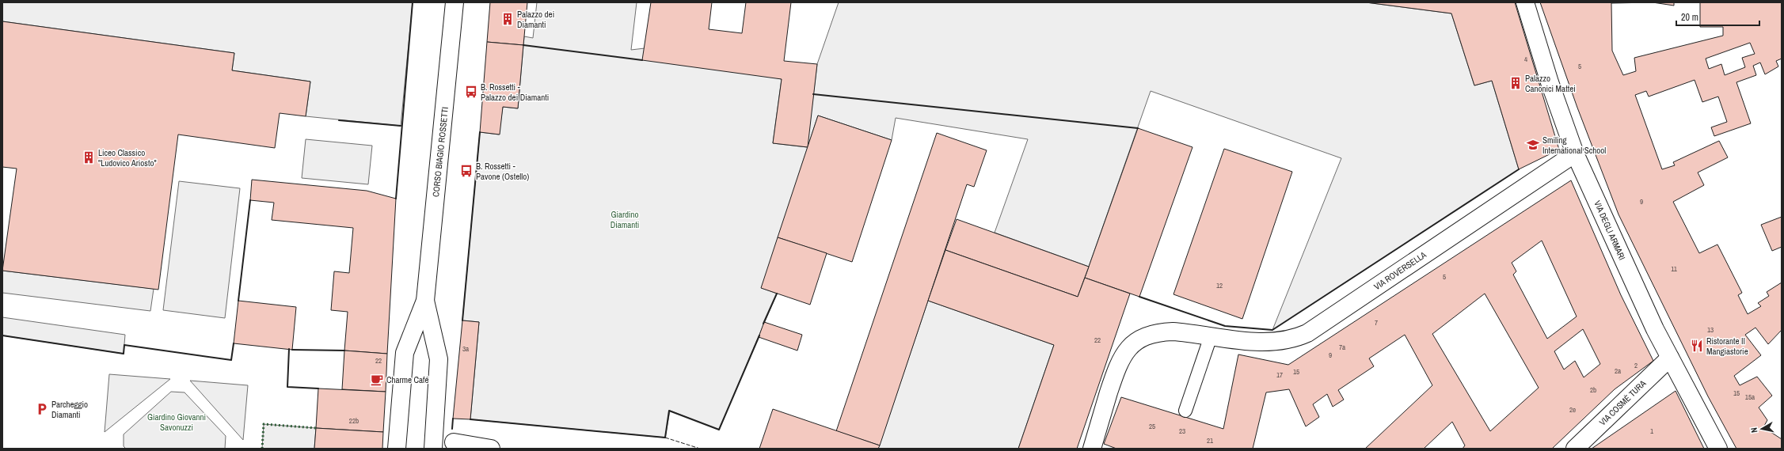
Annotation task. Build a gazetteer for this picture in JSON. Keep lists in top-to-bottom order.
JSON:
{
  "streets": {
    "street": [
      "CORSO BIAGIO ROSSETTI",
      "VIA DEGLI ARMARI",
      "VIA ROVERSELLA",
      "VIA COSMÈ TURA"
    ]
  },
  "crossings": [
    ["VIA DEGLI ARMARI", "VIA ROVERSELLA"],
    ["VIA DEGLI ARMARI", "VIA COSMÈ TURA"]
  ],
  "parks": ["Giardino Diamanti", "Giardino Giovanni Savonuzzi"],
  "places": {
    "building": ["Palazzo dei Diamanti", "Palazzo Canonici Mattei", "Liceo Classico \"Ludovico Ariosto\""],
    "bus stop": ["B. Rossetti - Palazzo dei Diamanti", "B. Rossetti - Pavone (Ostello)"],
    "school or university": ["Smiling International School"],
    "restaurant": ["Ristorante Il Mangiastorie"],
    "cafe": ["Charme Café"],
    "parking": ["Parcheggio Diamanti"]
  },
  "house_numbers": [
    "4",
    "5",
    "9",
    "11",
    "5",
    "12",
    "7",
    "13",
    "22",
    "7a",
    "3a",
    "9",
    "22",
    "2",
    "2a",
    "15",
    "17",
    "2b",
    "15",
    "15a",
    "2e",
    "22b",
    "25",
    "23",
    "1",
    "21"
  ],
  "scale_bar": "20 m",
  "north": "left"
}
